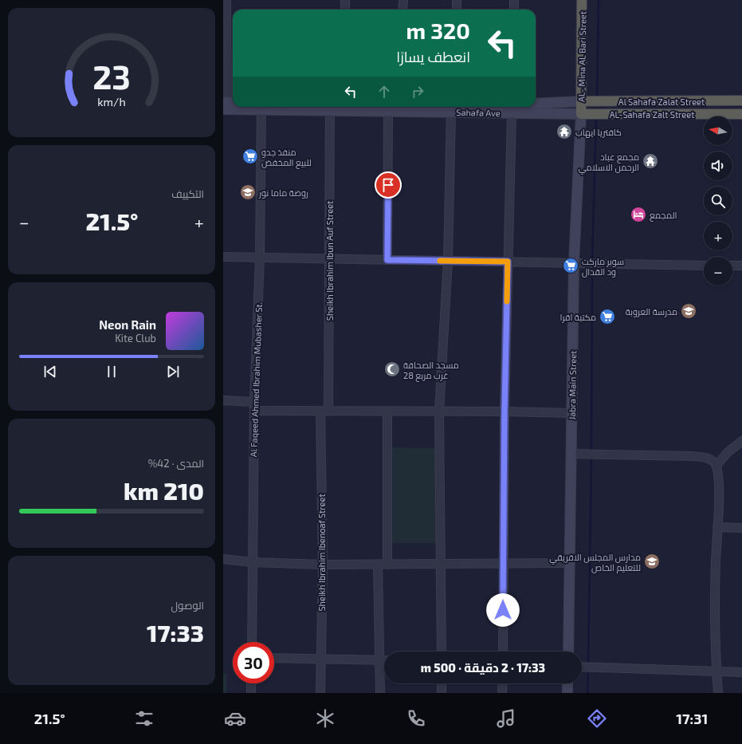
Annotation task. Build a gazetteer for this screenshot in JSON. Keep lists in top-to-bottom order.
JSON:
{
  "streets": {
    "highway": ["AL- Mina AL Bari Street", "Al Sahafa Zalat Street", "AL-Sahafa Zalt Street"],
    "main road": ["Sahafa Ave", "Jabra Main Street"],
    "street": ["Sheikh Ibrahim Ibun Auf Street", "Al Faqeed Ahmed Ibrahim Mubasher St.", "Sheikh Ibrahim Ibenoaf Street"]
  },
  "crossings": [
    ["AL- Mina AL Bari Street", "Al Sahafa Zalat Street"],
    ["AL- Mina AL Bari Street", "Sahafa Ave"],
    ["AL- Mina AL Bari Street", "AL-Sahafa Zalt Street"],
    ["AL- Mina AL Bari Street", "Jabra Main Street"],
    ["Sahafa Ave", "AL-Sahafa Zalt Street"],
    ["Sahafa Ave", "Sheikh Ibrahim Ibun Auf Street"],
    ["Sahafa Ave", "Al Faqeed Ahmed Ibrahim Mubasher St."],
    ["Sahafa Ave", "Jabra Main Street"],
    ["AL-Sahafa Zalt Street", "Jabra Main Street"],
    ["Sheikh Ibrahim Ibun Auf Street", "Sheikh Ibrahim Ibenoaf Street"]
  ],
  "places": {
    "temple": ["كافتريا ايهاب", "مجمع عباد الرحمن الاسلامي"],
    "supermarket": ["منفذ جدو للبيع المخفض", "سوبر ماركت ود القدال", "مكتبة اقرا"],
    "school or university": ["روضة ماما نور", "مدرسة العروبة", "مدارس المجلس الافريقي للتعليم الخاص"],
    "hotel": ["المجمع"],
    "mosque": ["مسجد الصحافة غرب مربع 28"]
  },
  "north": "left",
  "page": {
    "turn": ["320 m", "انعطف يسارًا"],
    "map_buttons": ["+", "−"],
    "tile": [
      "التكييف",
      ["المدى · 42%", "210 km"],
      ["الوصول", "17:33"]
    ],
    "heat": ["−", "21.5°", "+"],
    "song": ["Neon Rain", "Kite Club"],
    "limit": "30",
    "trip": "17:33 · 2 دقيقة · 500 m",
    "tabs": ["17:31", "21.5°"],
    "gauge": ["23", "km/h"]
  }
}
